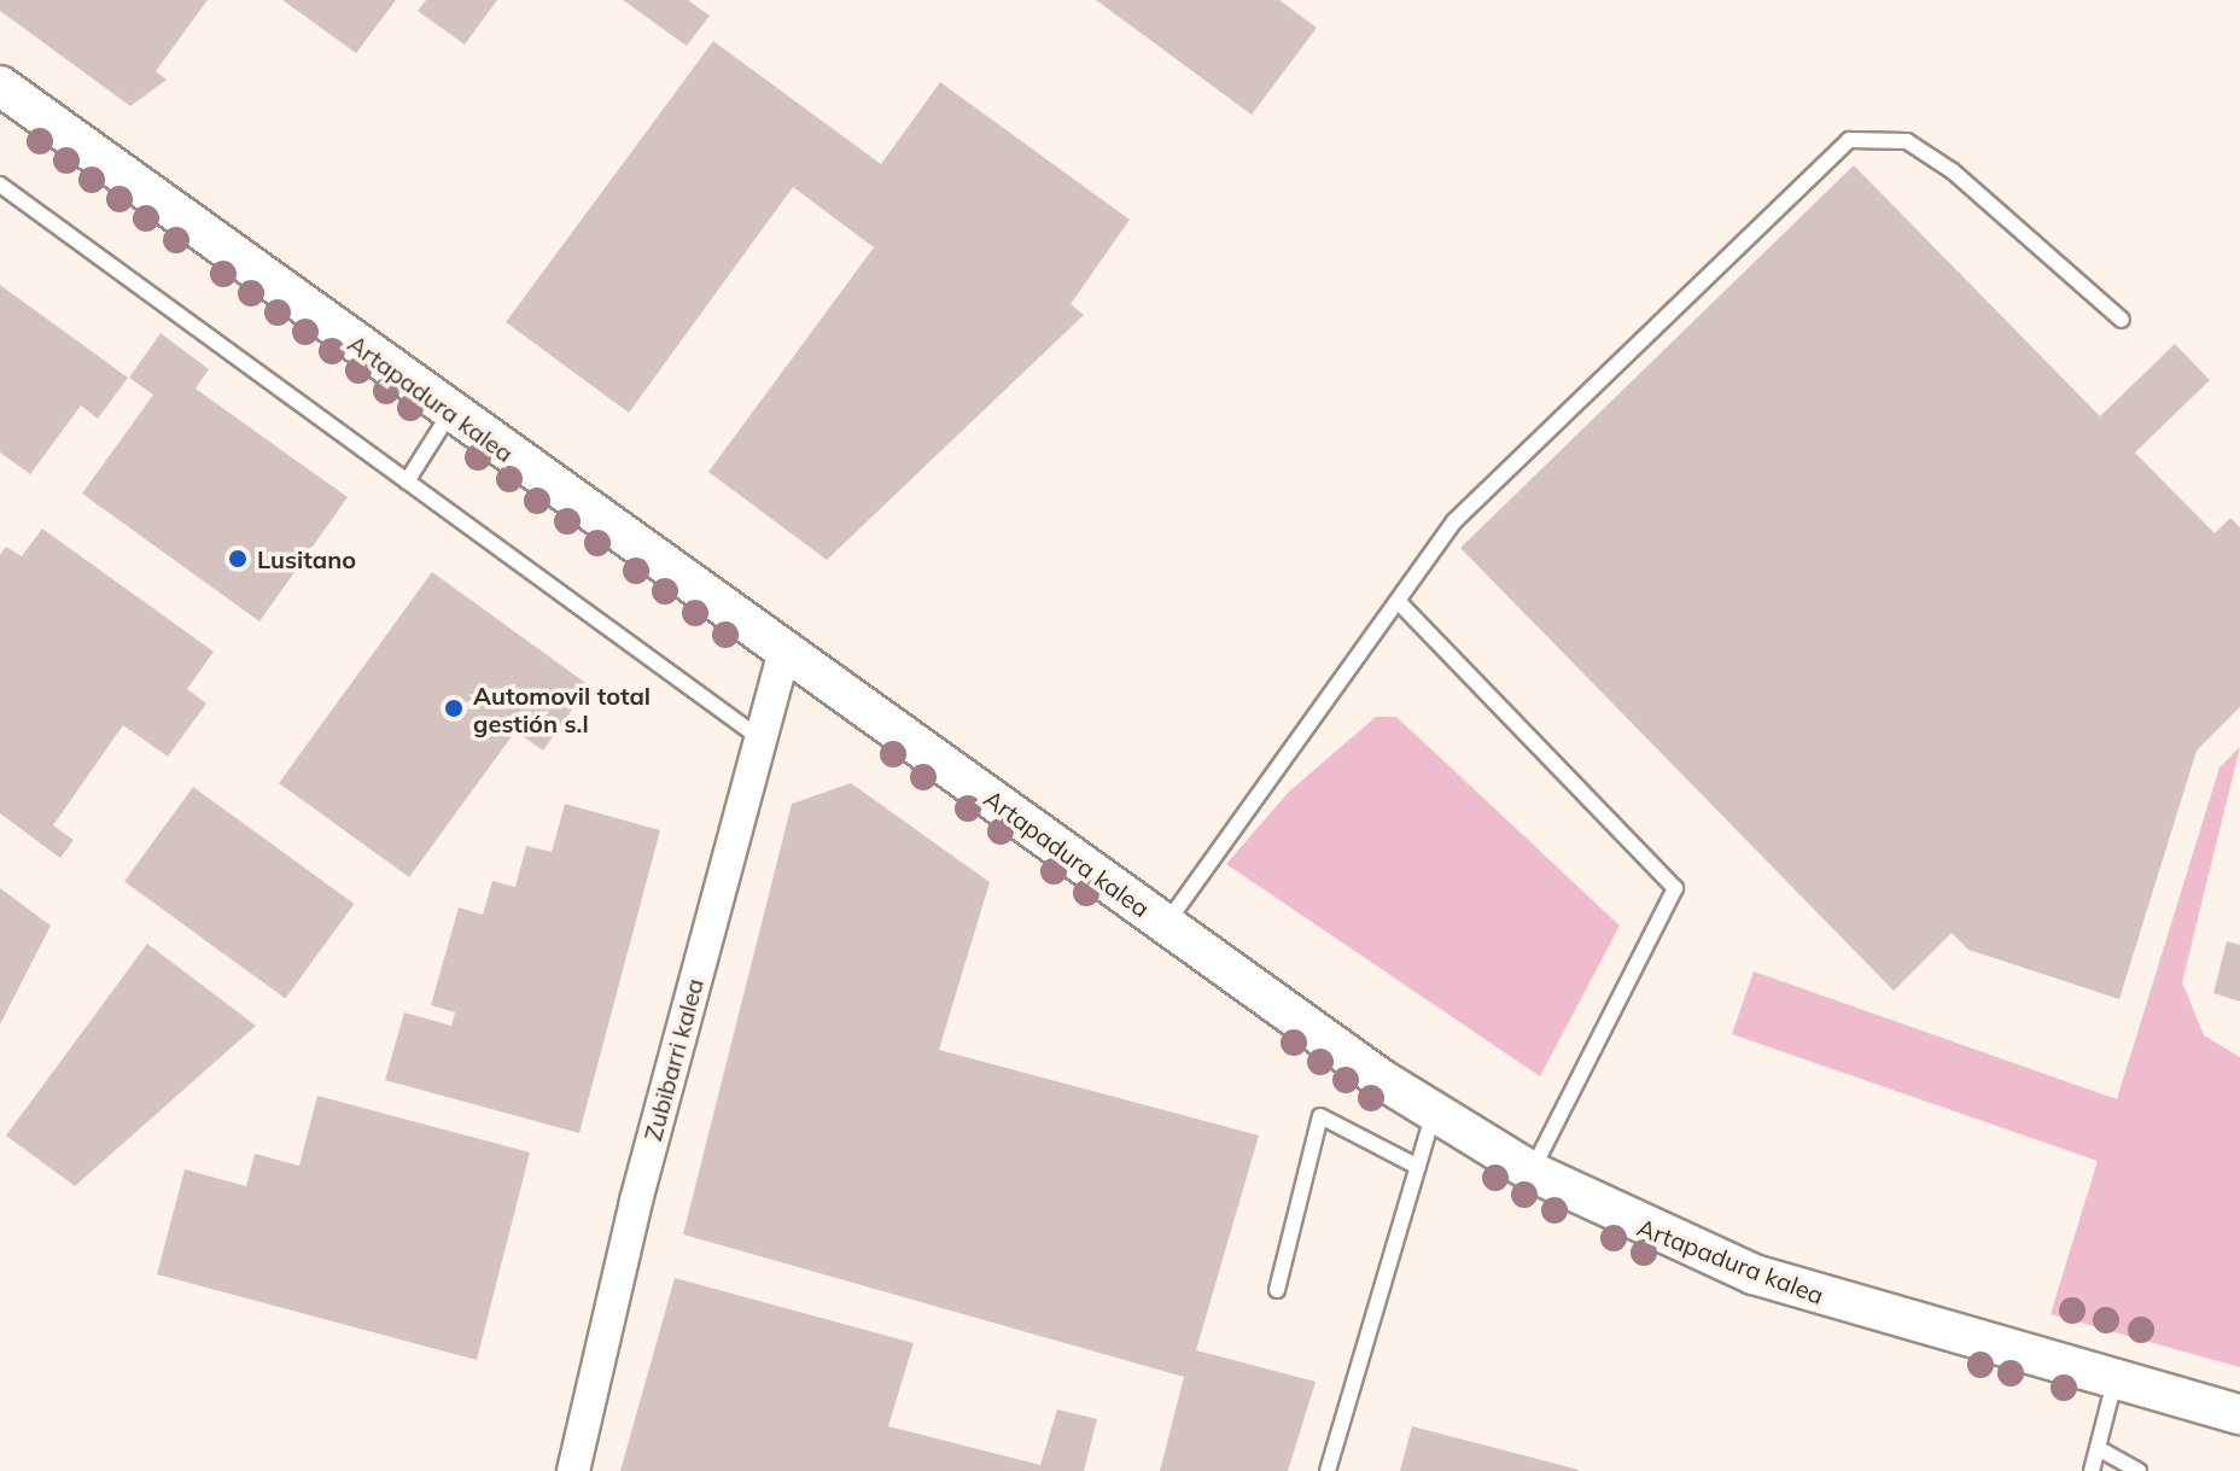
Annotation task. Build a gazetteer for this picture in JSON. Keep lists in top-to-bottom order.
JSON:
{
  "streets": {
    "street": ["Artapadura kalea", "Zubibarri kalea"]
  },
  "crossings": [
    ["Artapadura kalea", "Zubibarri kalea"]
  ],
  "places": ["Lusitano", "Automovil total gestión s.l"]
}
